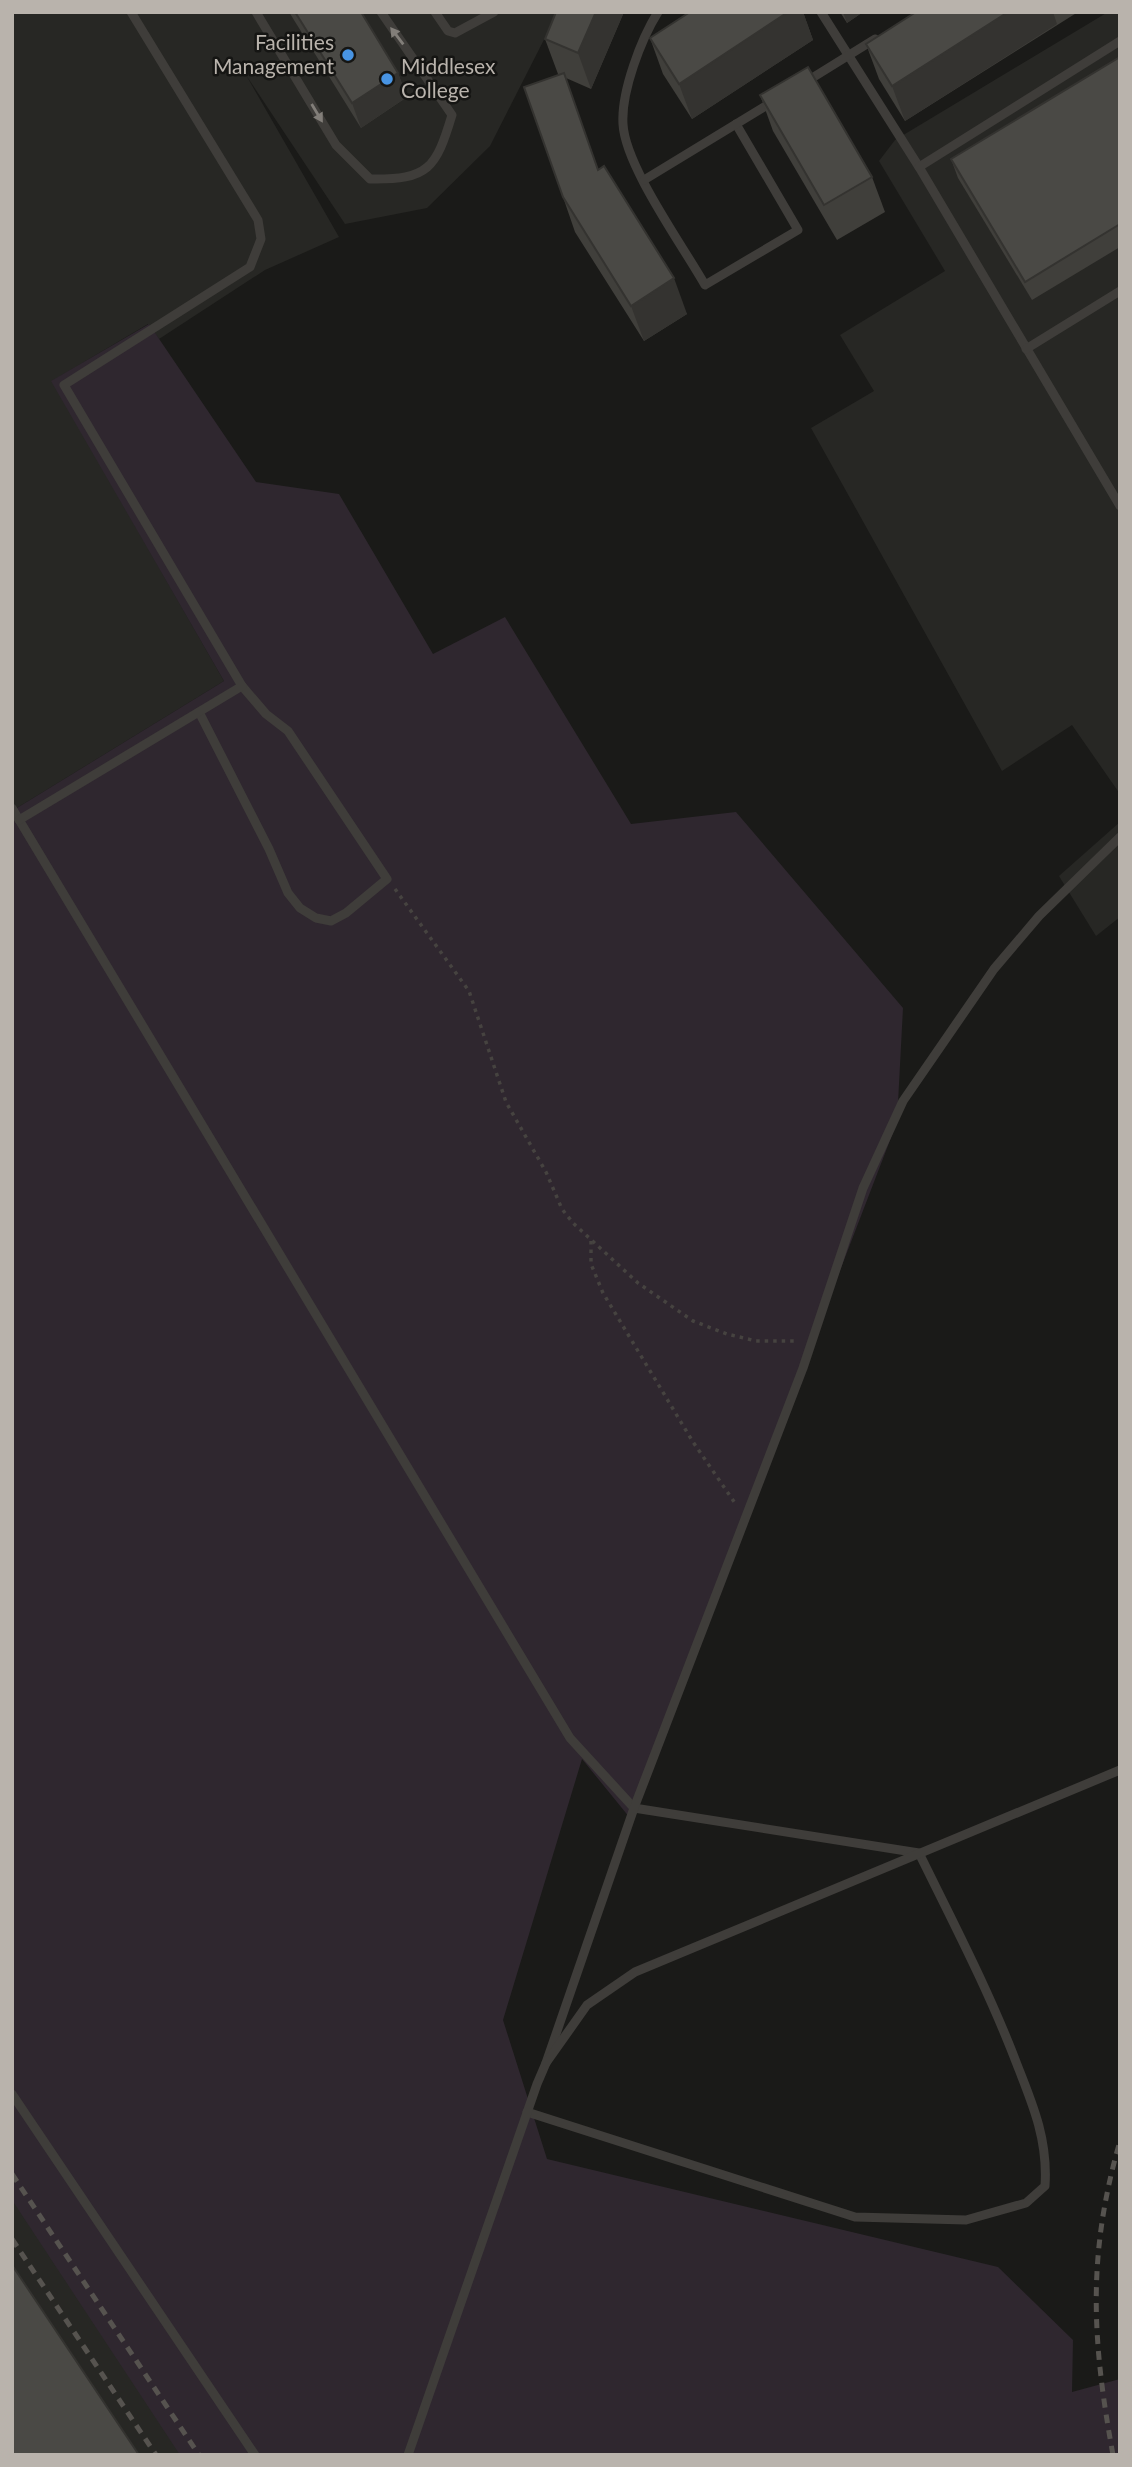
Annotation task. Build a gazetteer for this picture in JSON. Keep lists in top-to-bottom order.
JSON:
{
  "places": ["Facilities Management", "Middlesex College"]
}
